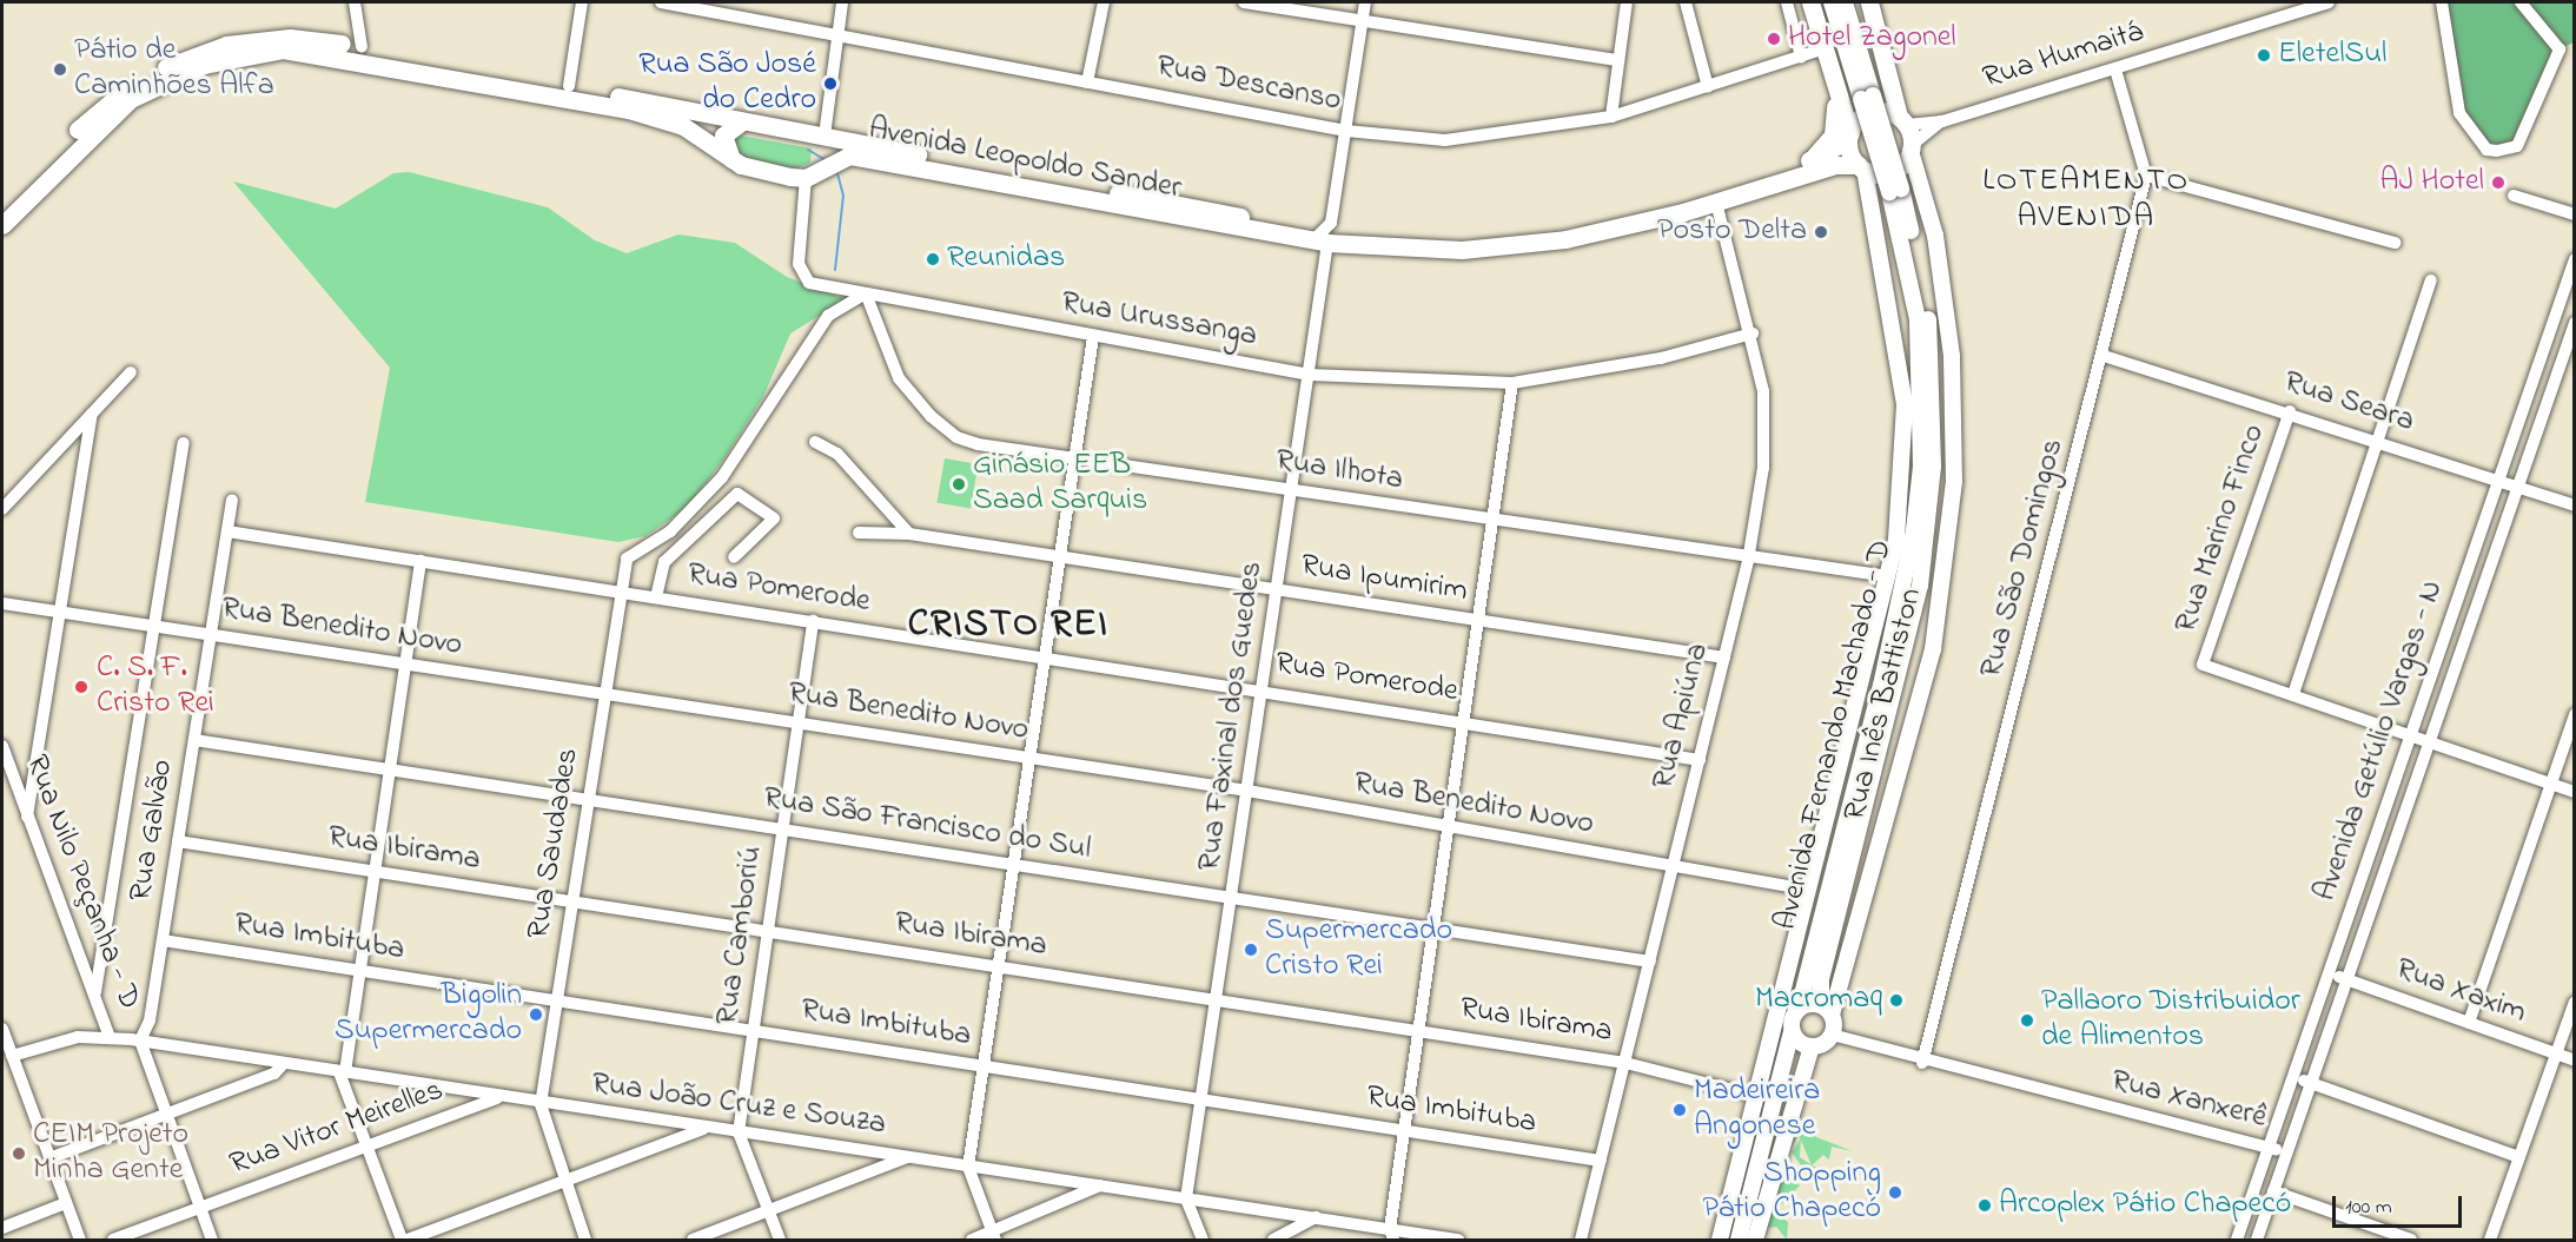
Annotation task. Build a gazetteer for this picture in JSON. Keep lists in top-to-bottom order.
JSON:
{
  "streets": {
    "highway": ["Avenida Leopoldo Sander"],
    "main road": ["Rua Inês Battiston", "Avenida Fernando Machado - D"],
    "street": [
      "Rua Humaitá",
      "Rua Descanso",
      "Rua Urussanga",
      "Rua Seara",
      "Rua Ilhota",
      "Rua Marino Finco",
      "Rua São Domingos",
      "Rua Ipumirim",
      "Rua Pomerode",
      "Rua Benedito Novo",
      "Rua Faxinal dos Guedes",
      "Rua Apiúna",
      "Avenida Getúlio Vargas - N",
      "Rua São Francisco do Sul",
      "Rua Galvão",
      "Rua Saudades",
      "Rua Ibirama",
      "Rua Nilo Peçanha - D",
      "Rua Camboriú",
      "Rua Imbituba",
      "Rua Xaxim",
      "Rua Xanxerê",
      "Rua João Cruz e Souza",
      "Rua Vitor Meirelles"
    ]
  },
  "crossings": [
    ["Rua Humaitá", "Avenida Leopoldo Sander"],
    ["Rua Humaitá", "Rua São Domingos"],
    ["Rua Humaitá", "Rua Inês Battiston"],
    ["Rua Descanso", "Rua Faxinal dos Guedes"],
    ["Avenida Leopoldo Sander", "Rua Urussanga"],
    ["Avenida Leopoldo Sander", "Rua Inês Battiston"],
    ["Avenida Leopoldo Sander", "Rua Faxinal dos Guedes"],
    ["Avenida Leopoldo Sander", "Rua Apiúna"],
    ["Rua Urussanga", "Rua Ilhota"],
    ["Rua Urussanga", "Rua Faxinal dos Guedes"],
    ["Rua Urussanga", "Rua Apiúna"],
    ["Rua Seara", "Rua Marino Finco"],
    ["Rua Seara", "Rua São Domingos"],
    ["Rua Seara", "Avenida Getúlio Vargas - N"],
    ["Rua Ilhota", "Rua Faxinal dos Guedes"],
    ["Rua Ilhota", "Rua Apiúna"],
    ["Rua São Domingos", "Rua Xanxerê"],
    ["Rua Ipumirim", "Rua Faxinal dos Guedes"],
    ["Rua Ipumirim", "Rua Apiúna"],
    ["Rua Pomerode", "Rua Faxinal dos Guedes"],
    ["Rua Pomerode", "Rua Apiúna"],
    ["Rua Pomerode", "Rua Galvão"],
    ["Rua Pomerode", "Rua Saudades"],
    ["Rua Pomerode", "Rua Camboriú"],
    ["Rua Benedito Novo", "Rua Faxinal dos Guedes"],
    ["Rua Benedito Novo", "Rua Apiúna"],
    ["Rua Benedito Novo", "Rua Galvão"],
    ["Rua Benedito Novo", "Rua Saudades"],
    ["Rua Benedito Novo", "Rua Camboriú"],
    ["Rua Inês Battiston", "Avenida Fernando Machado - D"],
    ["Rua Inês Battiston", "Rua Xanxerê"],
    ["Rua Faxinal dos Guedes", "Rua São Francisco do Sul"],
    ["Rua Faxinal dos Guedes", "Rua Ibirama"],
    ["Rua Faxinal dos Guedes", "Rua Imbituba"],
    ["Rua Faxinal dos Guedes", "Rua João Cruz e Souza"],
    ["Rua Apiúna", "Rua São Francisco do Sul"],
    ["Rua Apiúna", "Rua Ibirama"],
    ["Rua Apiúna", "Rua Imbituba"],
    ["Avenida Fernando Machado - D", "Rua Xanxerê"],
    ["Avenida Getúlio Vargas - N", "Rua Xaxim"],
    ["Avenida Getúlio Vargas - N", "Rua Xanxerê"],
    ["Rua São Francisco do Sul", "Rua Galvão"],
    ["Rua São Francisco do Sul", "Rua Saudades"],
    ["Rua São Francisco do Sul", "Rua Camboriú"],
    ["Rua Galvão", "Rua Ibirama"],
    ["Rua Galvão", "Rua Nilo Peçanha - D"],
    ["Rua Galvão", "Rua Imbituba"],
    ["Rua Galvão", "Rua João Cruz e Souza"],
    ["Rua Saudades", "Rua Ibirama"],
    ["Rua Saudades", "Rua Imbituba"],
    ["Rua Saudades", "Rua João Cruz e Souza"],
    ["Rua Ibirama", "Rua Camboriú"],
    ["Rua Nilo Peçanha - D", "Rua João Cruz e Souza"],
    ["Rua Nilo Peçanha - D", "Rua Vitor Meirelles"],
    ["Rua Camboriú", "Rua Imbituba"],
    ["Rua Camboriú", "Rua João Cruz e Souza"],
    ["Rua João Cruz e Souza", "Rua Vitor Meirelles"]
  ],
  "districts": ["LOTEAMENTO AVENIDA", "CRISTO REI"],
  "places": [
    "Hotel Zagonel",
    "EletelSul",
    "Pátio de Caminhões Alfa",
    "Rua São José do Cedro",
    "AJ Hotel",
    "Posto Delta",
    "Reunidas",
    "Ginásio EEB Saad Sarquis",
    "C. S. F. Cristo Rei",
    "Supermercado Cristo Rei",
    "Macromaq",
    "Bigolin Supermercado",
    "Pallaoro Distribuidor de Alimentos",
    "Madeireira Angonese",
    "CEIM Projeto Minha Gente",
    "Shopping Pátio Chapecó",
    "Arcoplex Pátio Chapecó"
  ],
  "scale_bar": "100 m"
}
